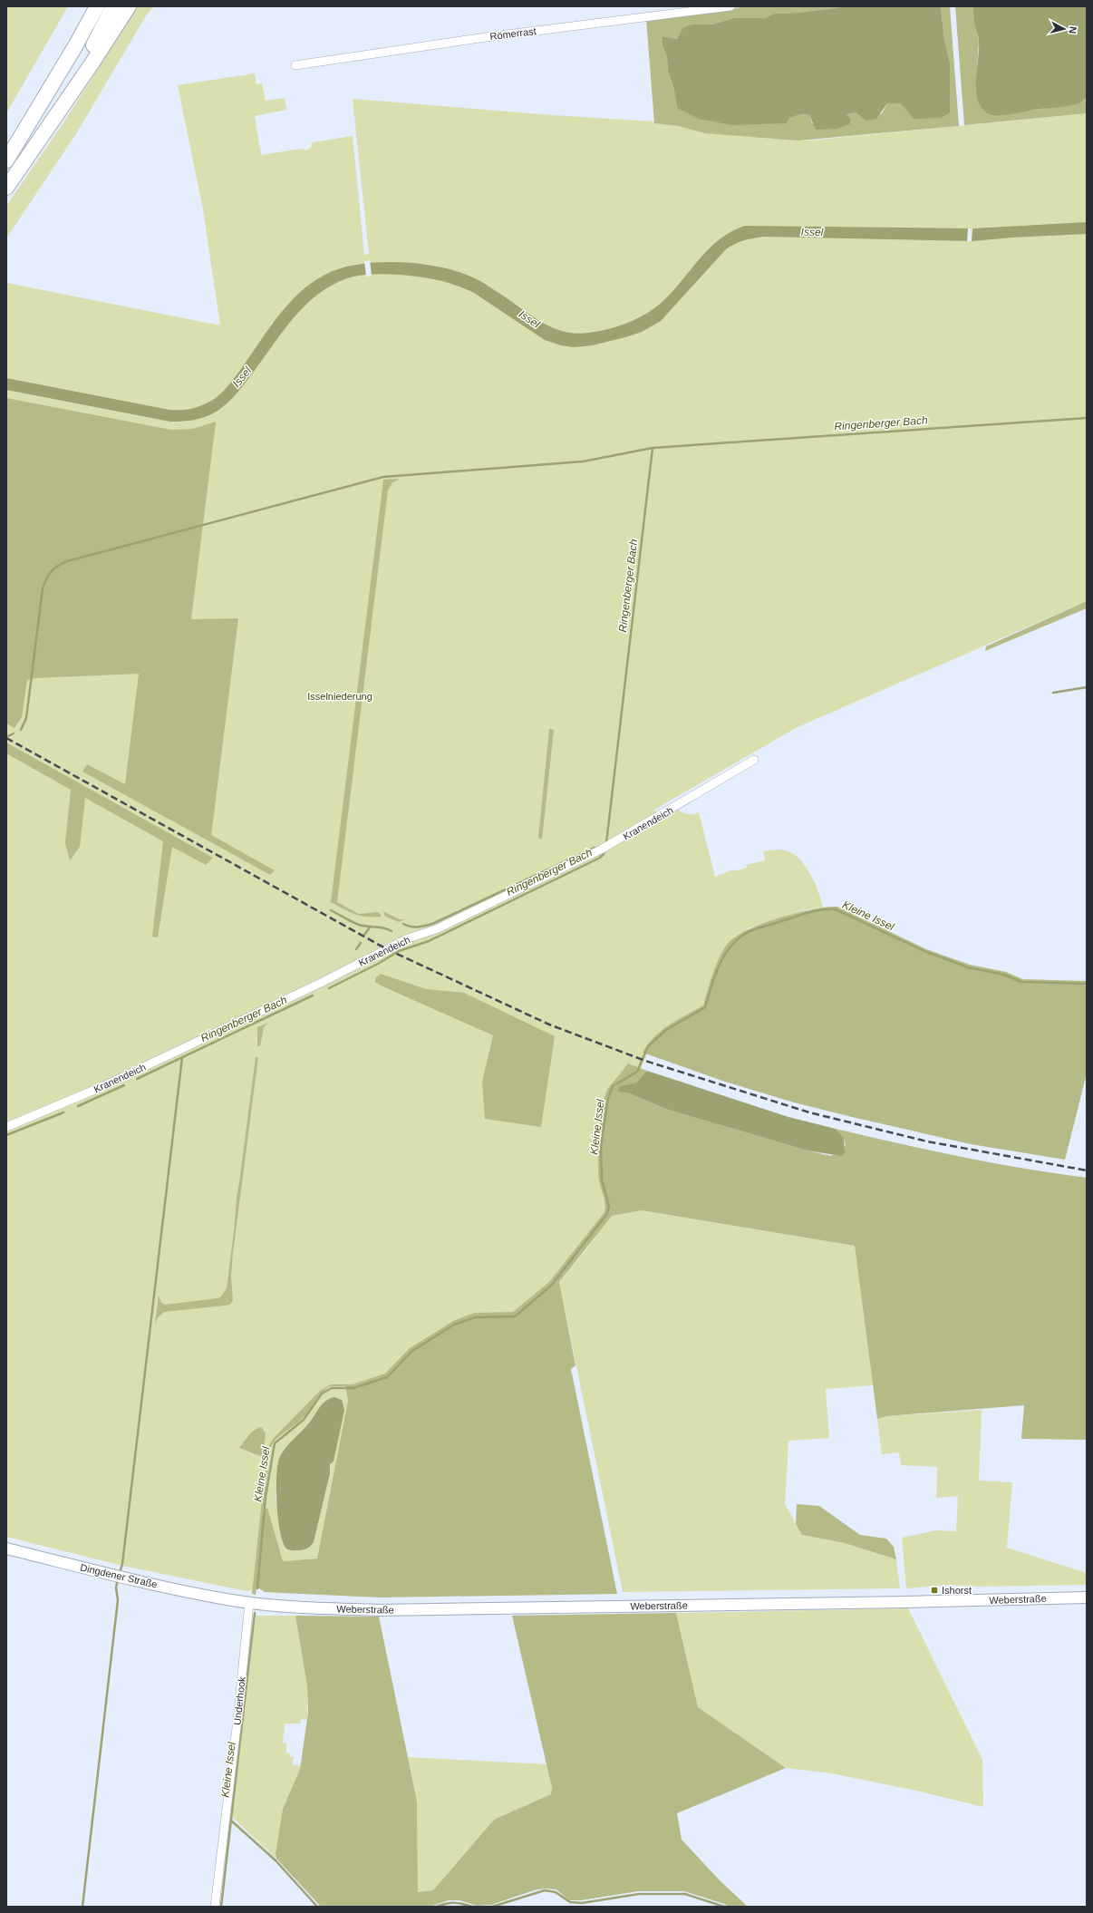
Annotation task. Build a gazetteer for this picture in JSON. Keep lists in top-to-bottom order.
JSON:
{
  "streets": {
    "main road": ["Dingdener Straße", "Weberstraße"],
    "street": ["Römerrast", "Kranendeich", "Underhook"]
  },
  "crossings": [
    ["Dingdener Straße", "Weberstraße"],
    ["Weberstraße", "Underhook"]
  ],
  "water": ["Issel", "Ringenberger Bach", "Kleine Issel"],
  "parks": ["Isselniederung"],
  "places": {
    "transit": ["Ishorst"]
  },
  "north": "right"
}
